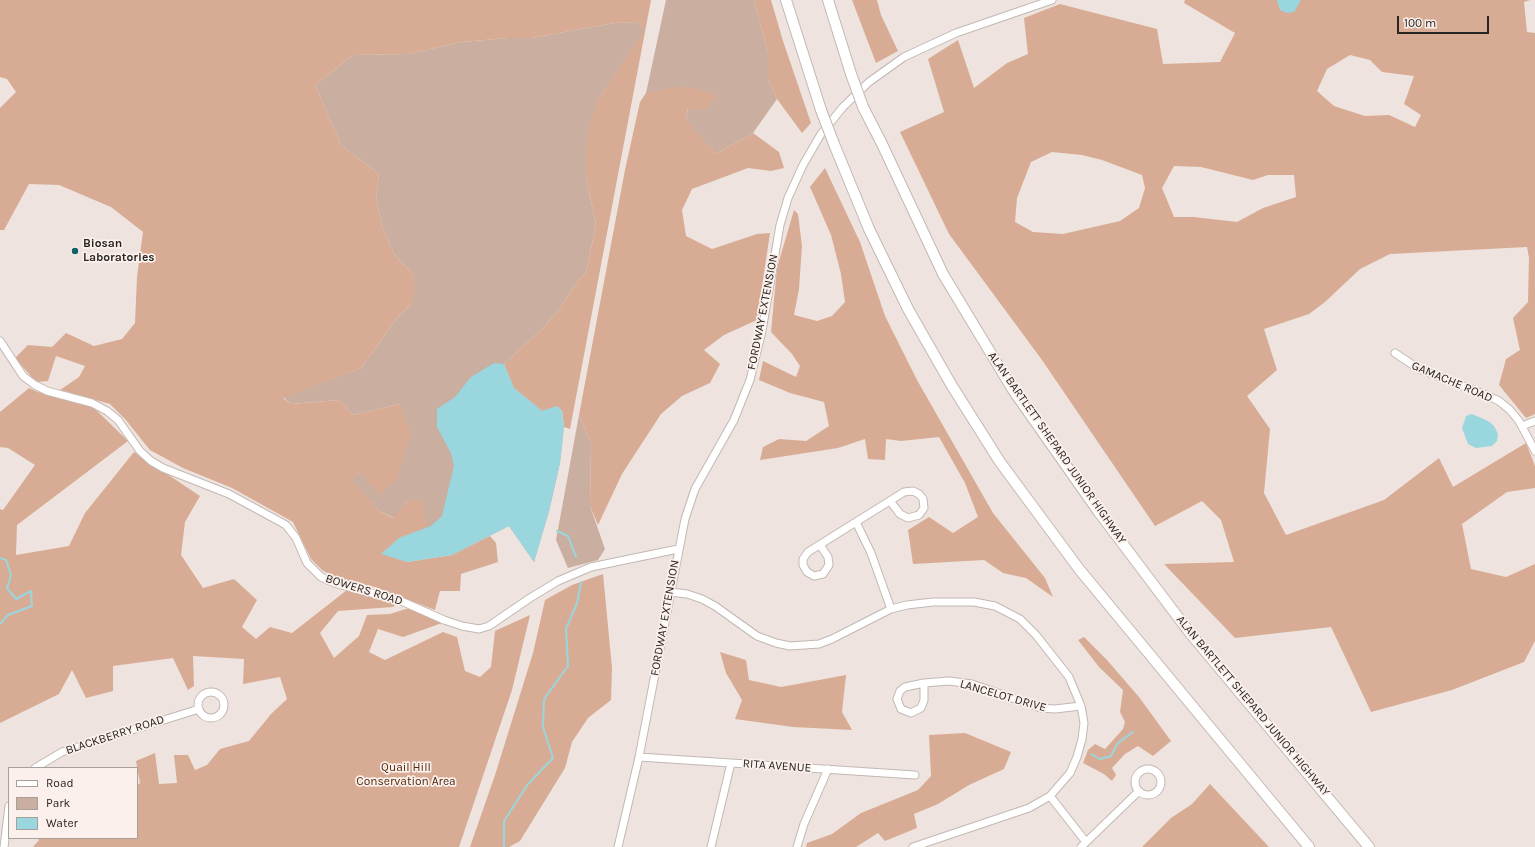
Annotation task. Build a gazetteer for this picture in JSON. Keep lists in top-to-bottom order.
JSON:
{
  "streets": {
    "highway": ["ALAN BARTLETT SHEPARD JUNIOR HIGHWAY"],
    "street": [
      "FORDWAY EXTENSION",
      "GAMACHE ROAD",
      "BOWERS ROAD",
      "LANCELOT DRIVE",
      "BLACKBERRY ROAD",
      "RITA AVENUE"
    ]
  },
  "crossings": [
    ["FORDWAY EXTENSION", "BOWERS ROAD"],
    ["FORDWAY EXTENSION", "RITA AVENUE"]
  ],
  "parks": ["Quail Hill Conservation Area"],
  "places": ["Biosan Laboratories"],
  "legend": ["Road", "Park", "Water"],
  "scale_bar": "100 m"
}
